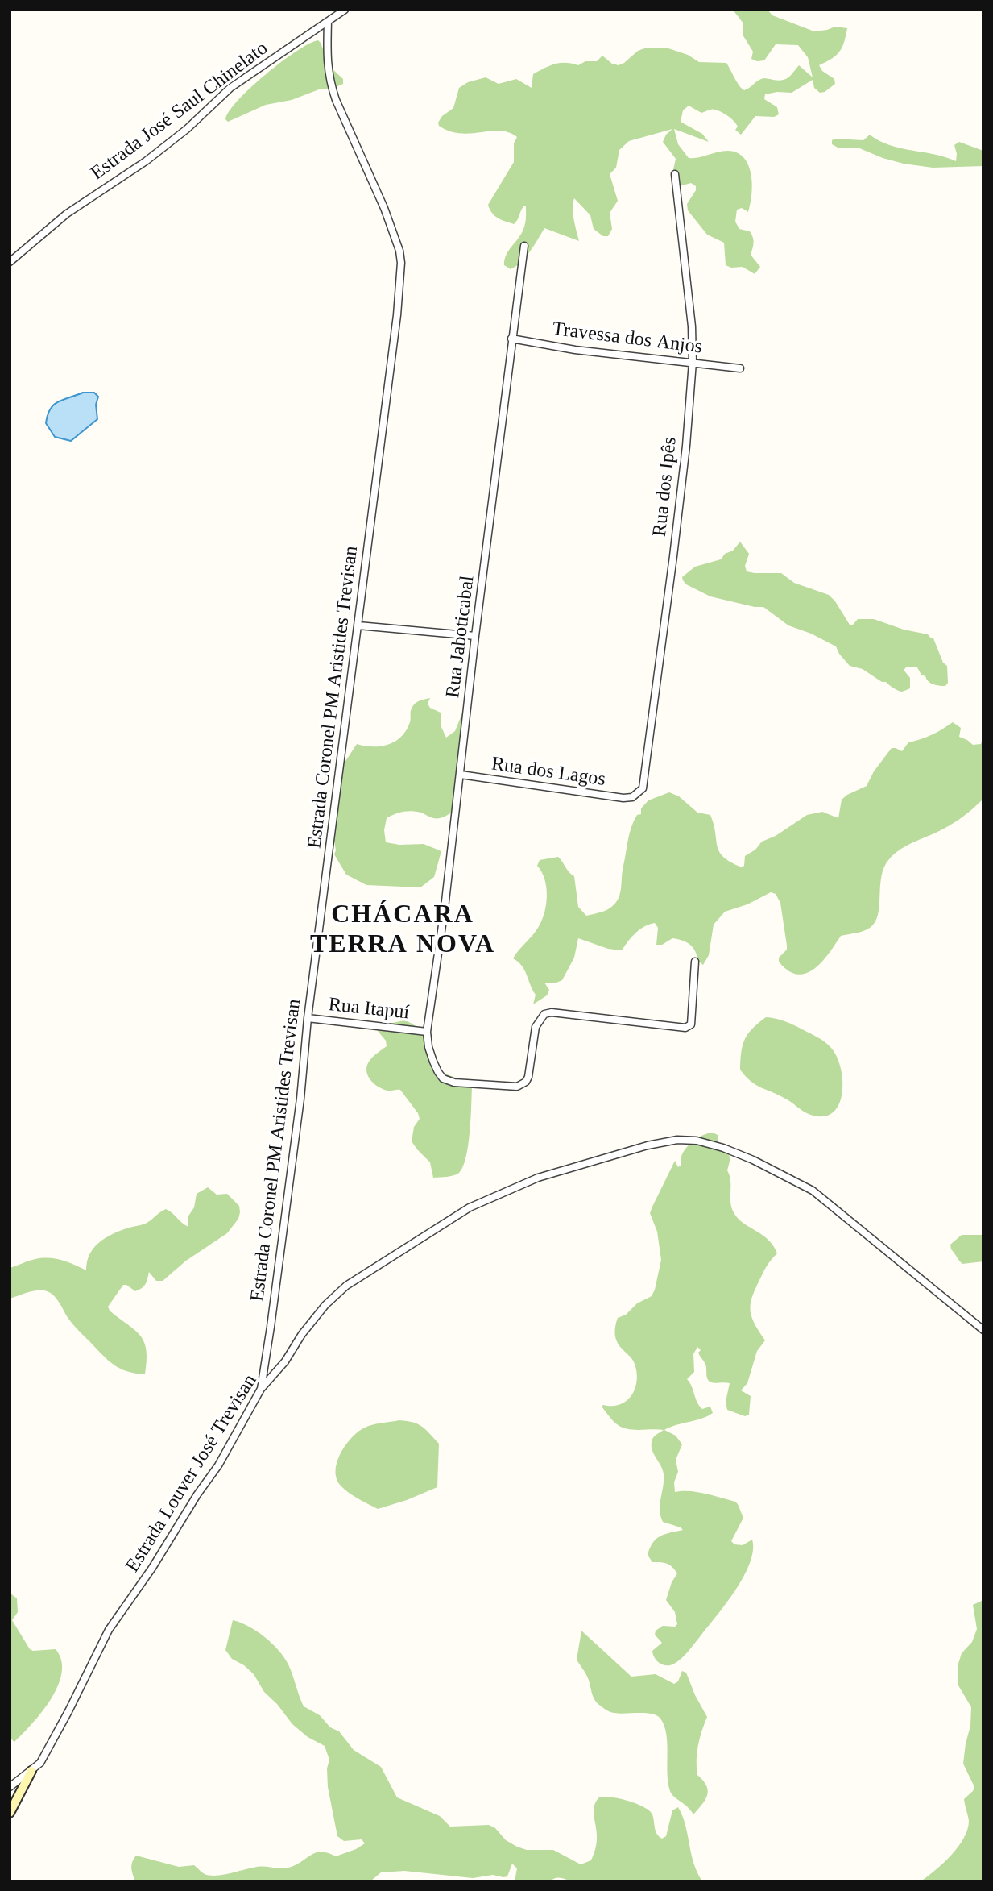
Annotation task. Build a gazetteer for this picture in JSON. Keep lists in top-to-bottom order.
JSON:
{
  "streets": {
    "street": [
      "Estrada José Saul Chinelato",
      "Travessa dos Anjos",
      "Rua dos Ipês",
      "Rua Jaboticabal",
      "Estrada Coronel PM Aristides Trevisan",
      "Rua dos Lagos",
      "Rua Itapuí",
      "Estrada Louver José Trevisan"
    ]
  },
  "crossings": [
    ["Estrada José Saul Chinelato", "Estrada Coronel PM Aristides Trevisan"],
    ["Travessa dos Anjos", "Rua dos Ipês"],
    ["Travessa dos Anjos", "Rua Jaboticabal"],
    ["Rua dos Ipês", "Rua dos Lagos"],
    ["Rua Jaboticabal", "Rua dos Lagos"],
    ["Rua Jaboticabal", "Rua Itapuí"],
    ["Estrada Coronel PM Aristides Trevisan", "Rua Itapuí"],
    ["Estrada Coronel PM Aristides Trevisan", "Estrada Louver José Trevisan"]
  ],
  "districts": ["CHÁCARA TERRA NOVA"]
}
